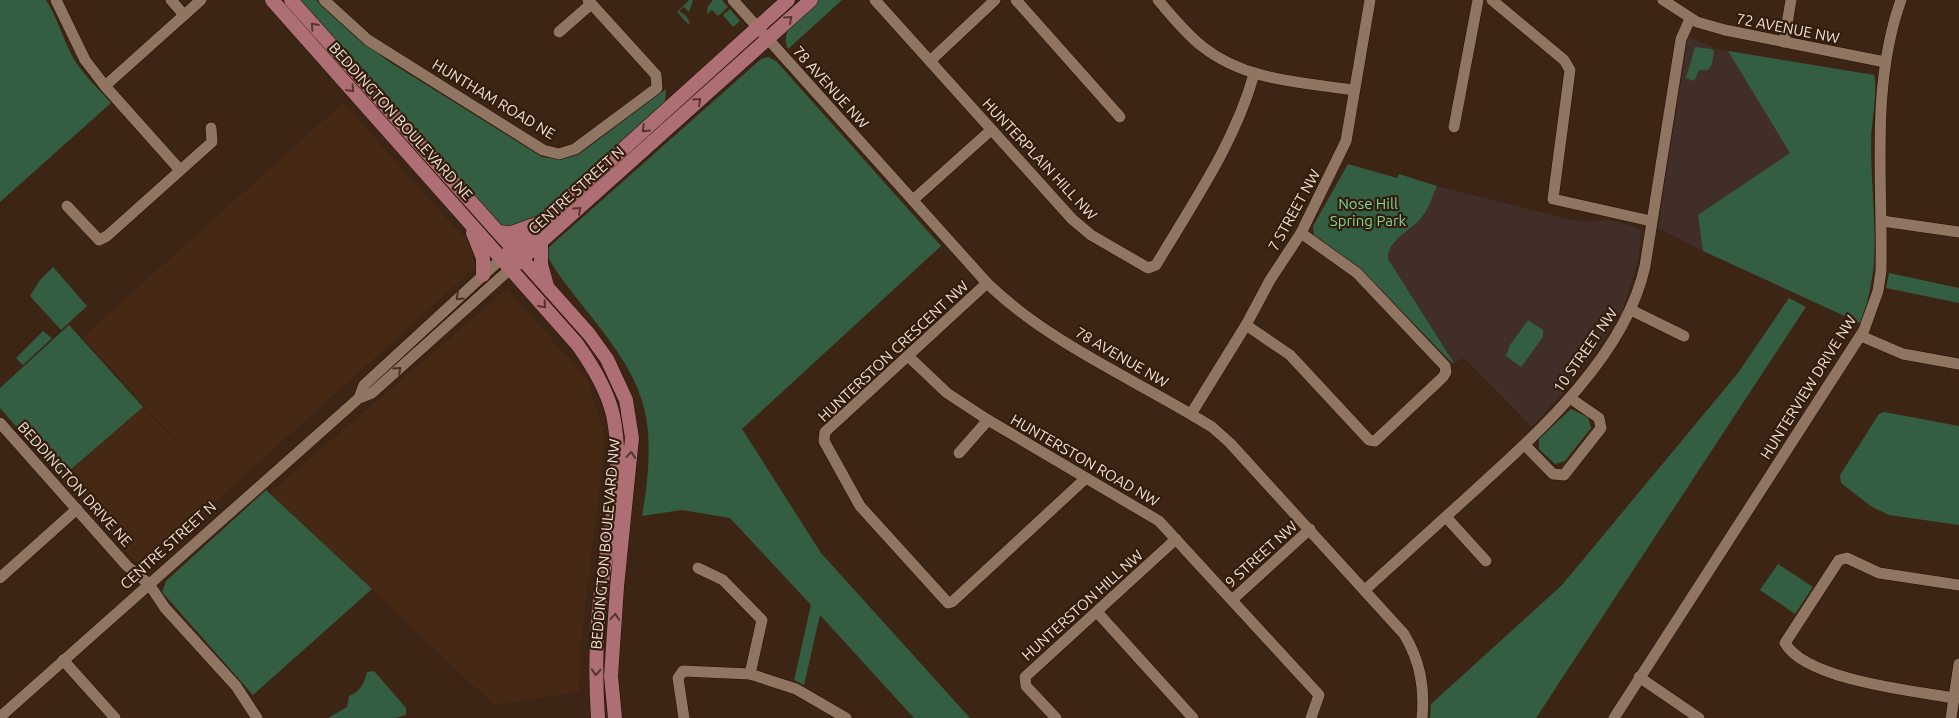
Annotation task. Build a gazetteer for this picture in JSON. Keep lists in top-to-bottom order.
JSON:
{
  "streets": {
    "main road": ["BEDDINGTON BOULEVARD NE", "CENTRE STREET N", "BEDDINGTON BOULEVARD NW"],
    "street": [
      "72 AVENUE NW",
      "78 AVENUE NW",
      "HUNTHAM ROAD NE",
      "HUNTERPLAIN HILL NW",
      "7 STREET NW",
      "10 STREET NW",
      "HUNTERSTON CRESCENT NW",
      "HUNTERVIEW DRIVE NW",
      "HUNTERSTON ROAD NW",
      "BEDDINGTON DRIVE NE",
      "9 STREET NW",
      "HUNTERSTON HILL NW"
    ]
  },
  "crossings": [
    ["72 AVENUE NW", "10 STREET NW"],
    ["72 AVENUE NW", "HUNTERVIEW DRIVE NW"],
    ["78 AVENUE NW", "CENTRE STREET N"],
    ["78 AVENUE NW", "7 STREET NW"],
    ["78 AVENUE NW", "10 STREET NW"],
    ["78 AVENUE NW", "HUNTERSTON CRESCENT NW"],
    ["78 AVENUE NW", "9 STREET NW"],
    ["BEDDINGTON BOULEVARD NE", "CENTRE STREET N"],
    ["BEDDINGTON BOULEVARD NE", "BEDDINGTON BOULEVARD NW"],
    ["CENTRE STREET N", "BEDDINGTON DRIVE NE"],
    ["CENTRE STREET N", "BEDDINGTON BOULEVARD NW"],
    ["HUNTERSTON CRESCENT NW", "HUNTERSTON ROAD NW"],
    ["HUNTERSTON ROAD NW", "9 STREET NW"],
    ["HUNTERSTON ROAD NW", "HUNTERSTON HILL NW"]
  ],
  "parks": ["Nose Hill Spring Park"]
}
